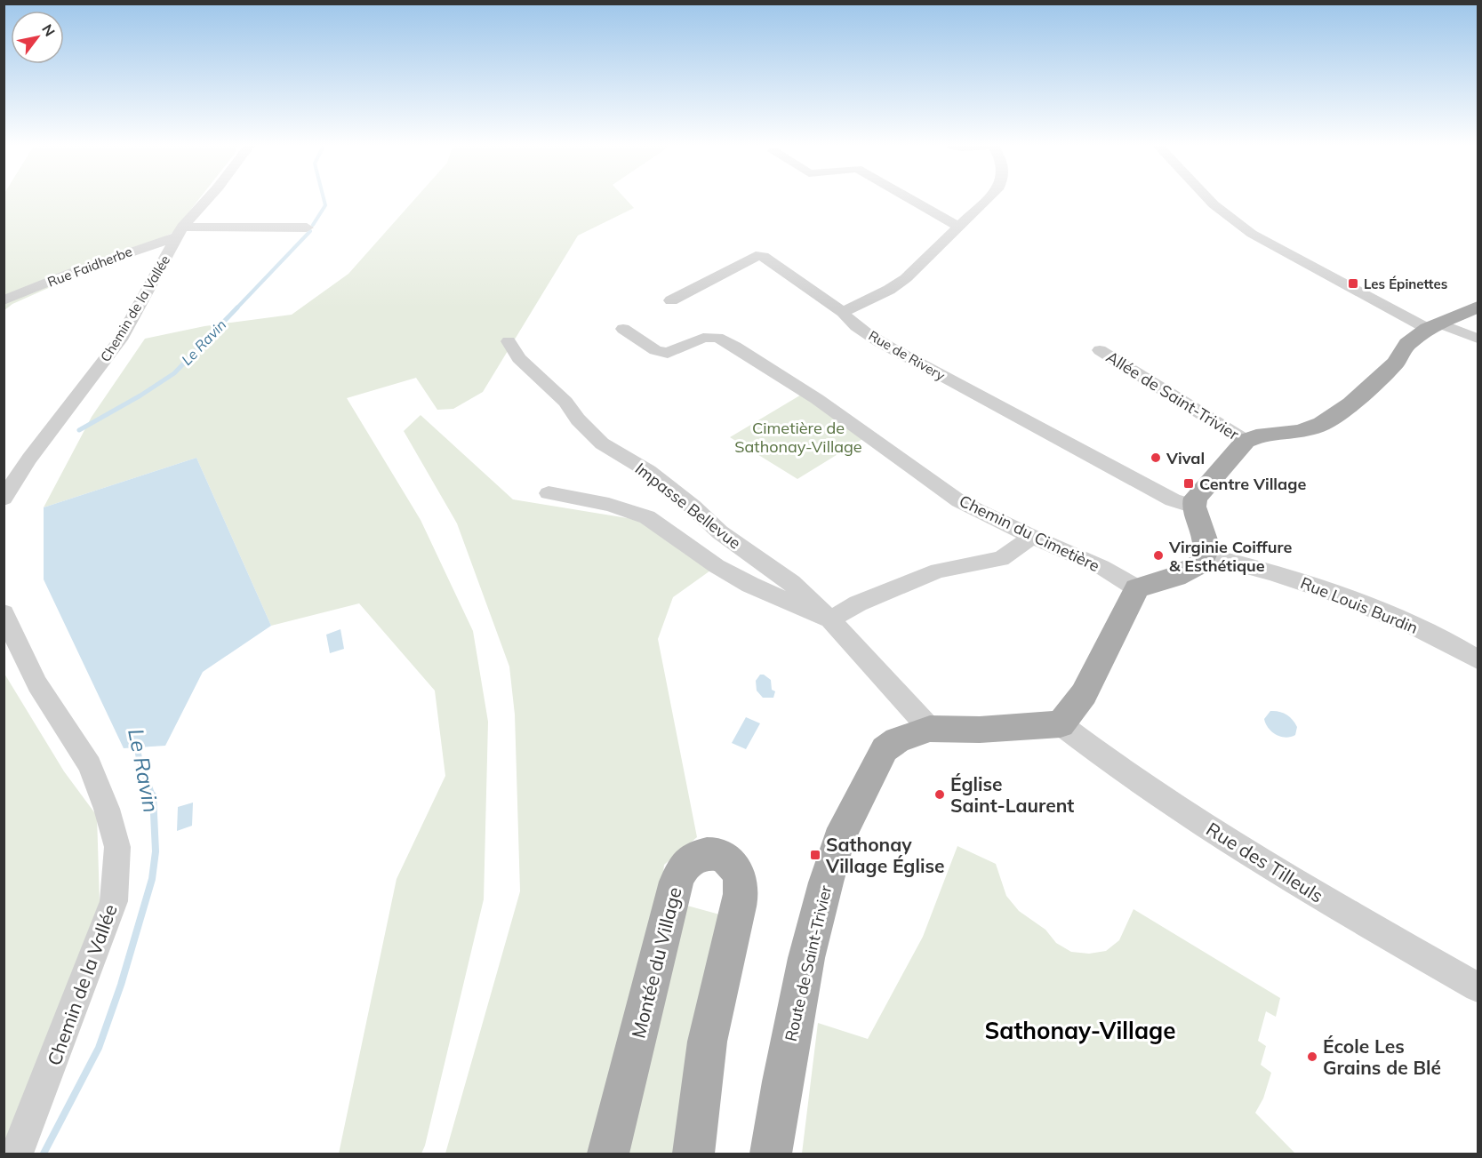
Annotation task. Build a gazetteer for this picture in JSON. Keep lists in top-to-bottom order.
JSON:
{
  "streets": {
    "main road": ["Montée du Village", "Route de Saint-Trivier"],
    "street": [
      "Rue Faidherbe",
      "Chemin de la Vallée",
      "Rue de Rivery",
      "Allée de Saint-Trivier",
      "Impasse Bellevue",
      "Chemin du Cimetière",
      "Rue Louis Burdin",
      "Rue des Tilleuls"
    ]
  },
  "crossings": [
    ["Rue Faidherbe", "Chemin de la Vallée"],
    ["Impasse Bellevue", "Route de Saint-Trivier"],
    ["Rue des Tilleuls", "Route de Saint-Trivier"]
  ],
  "districts": ["Sathonay-Village"],
  "water": ["Le Ravin"],
  "parks": ["Cimetière de Sathonay-Village"],
  "places": {
    "transit": ["Les Épinettes", "Centre Village", "Sathonay Village Église"],
    "other": [
      "Vival",
      "Virginie Coiffure & Esthétique",
      "Église Saint-Laurent",
      "École Les Grains de Blé"
    ]
  },
  "north": "top right"
}
